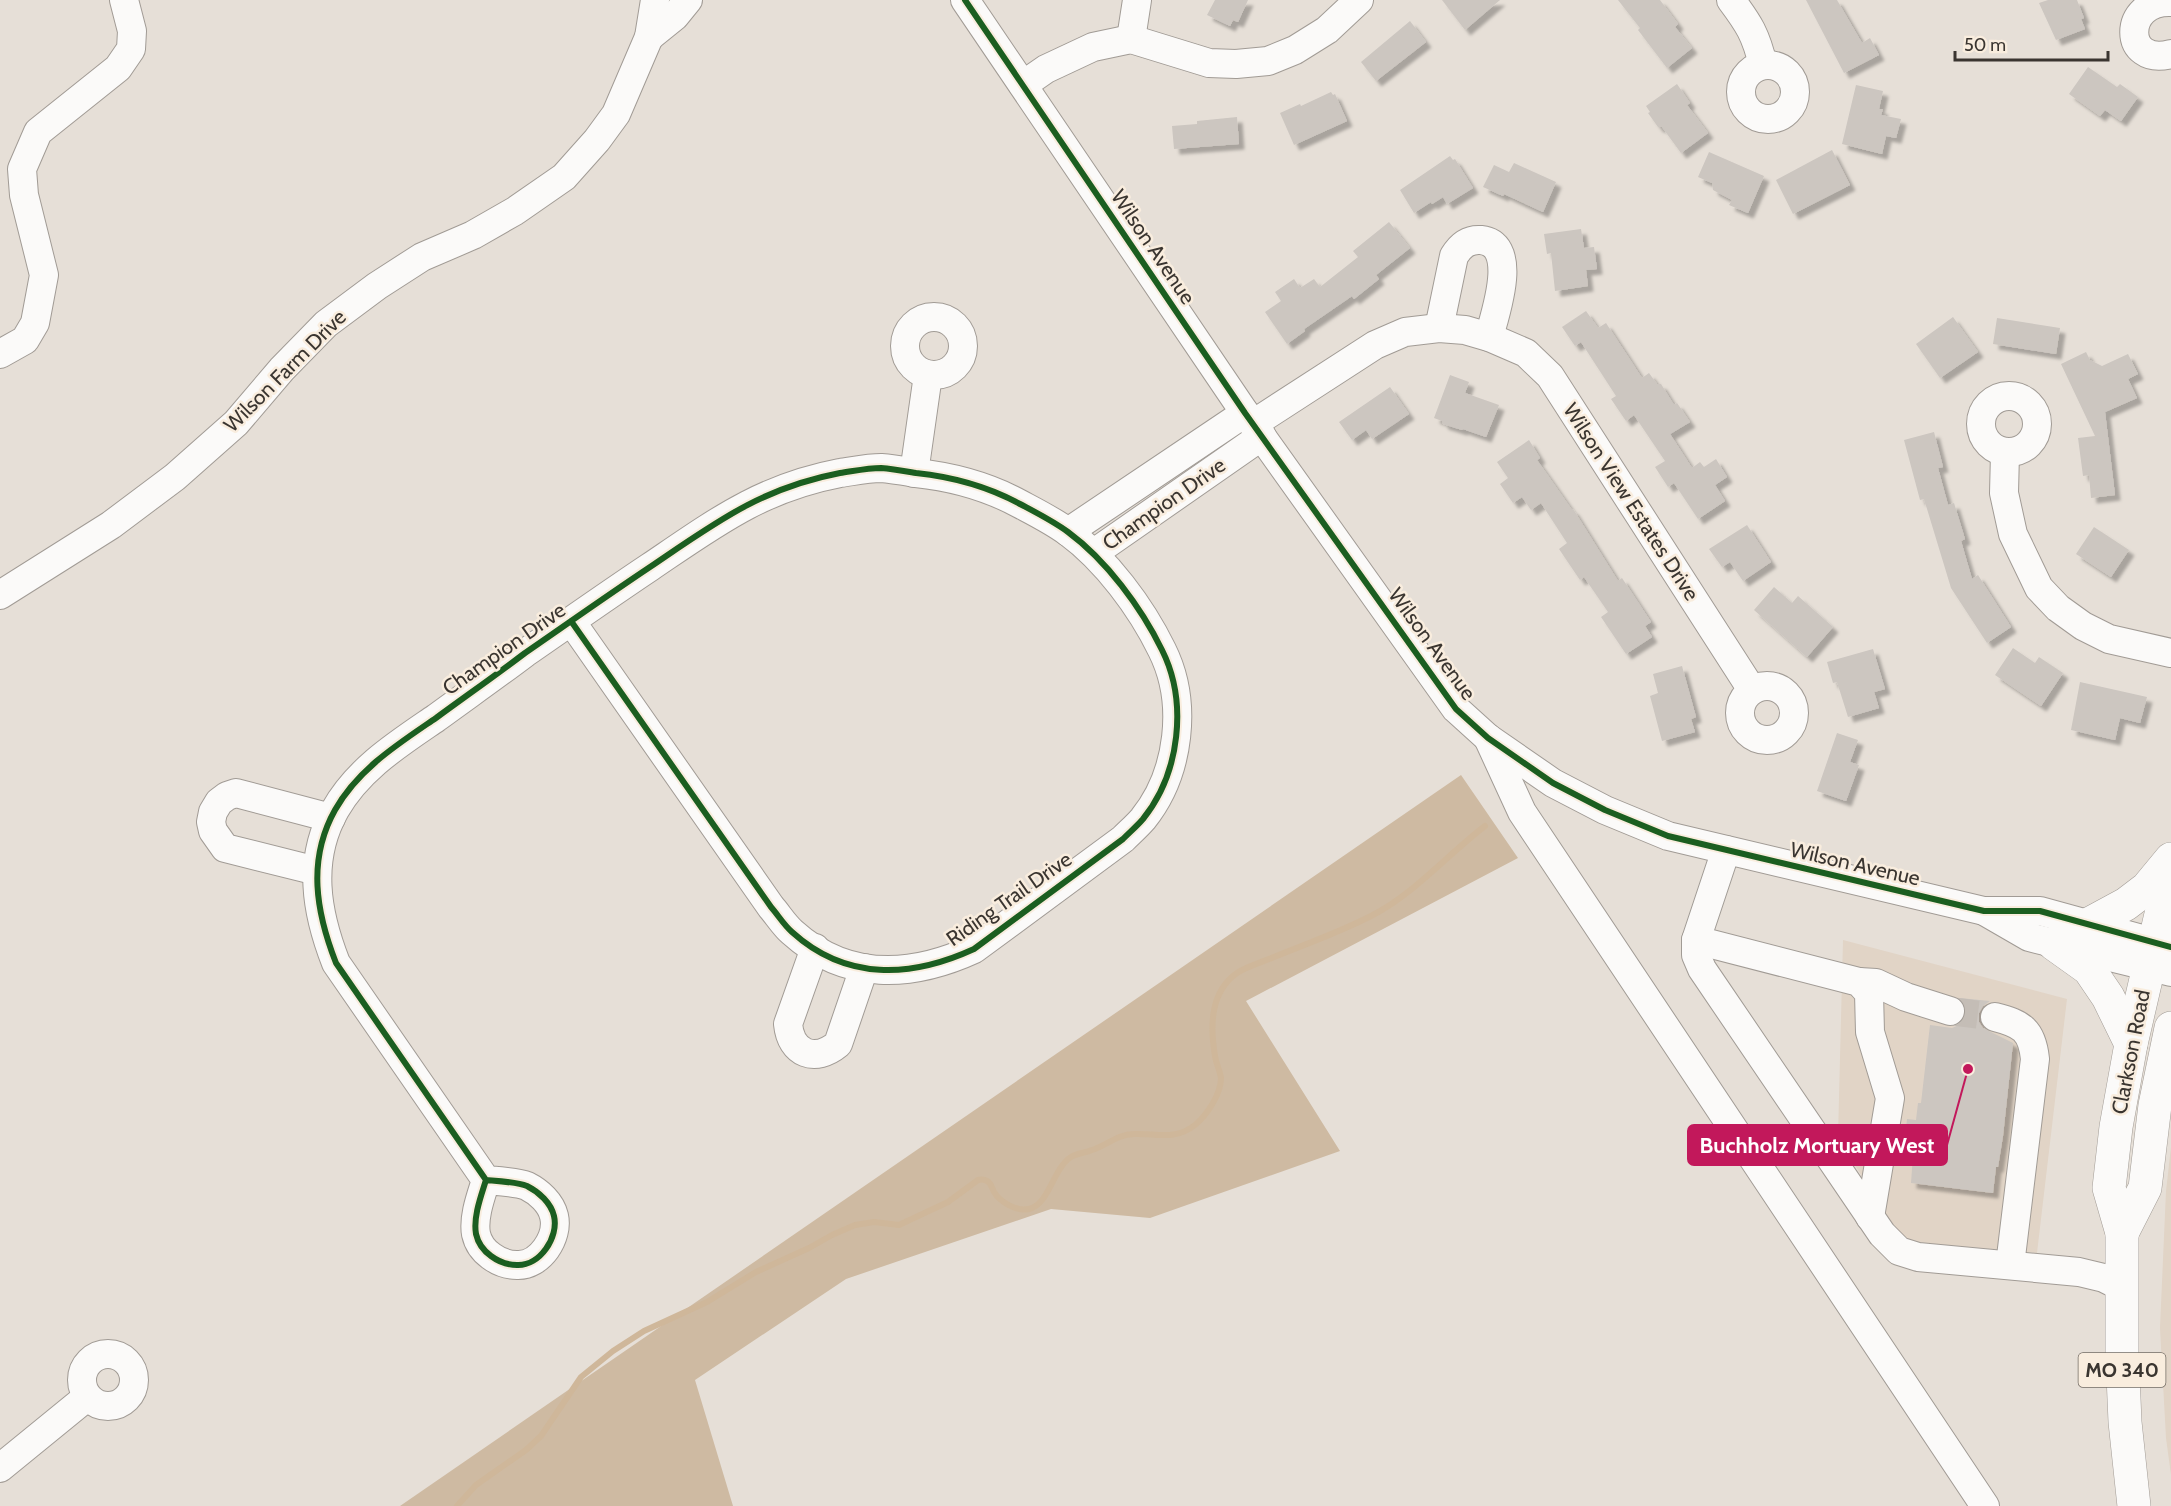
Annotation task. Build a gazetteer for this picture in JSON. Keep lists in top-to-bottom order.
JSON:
{
  "streets": {
    "main road": ["Clarkson Road", "MO 340"],
    "street": [
      "Wilson Avenue",
      "Wilson Farm Drive",
      "Wilson View Estates Drive",
      "Champion Drive",
      "Riding Trail Drive"
    ]
  },
  "crossings": [
    ["Wilson Avenue", "Wilson View Estates Drive"],
    ["Wilson Avenue", "Champion Drive"],
    ["Wilson Avenue", "Clarkson Road"],
    ["Wilson View Estates Drive", "Champion Drive"],
    ["Champion Drive", "Riding Trail Drive"]
  ],
  "places": ["Buchholz Mortuary West"],
  "scale_bar": "50 m"
}
